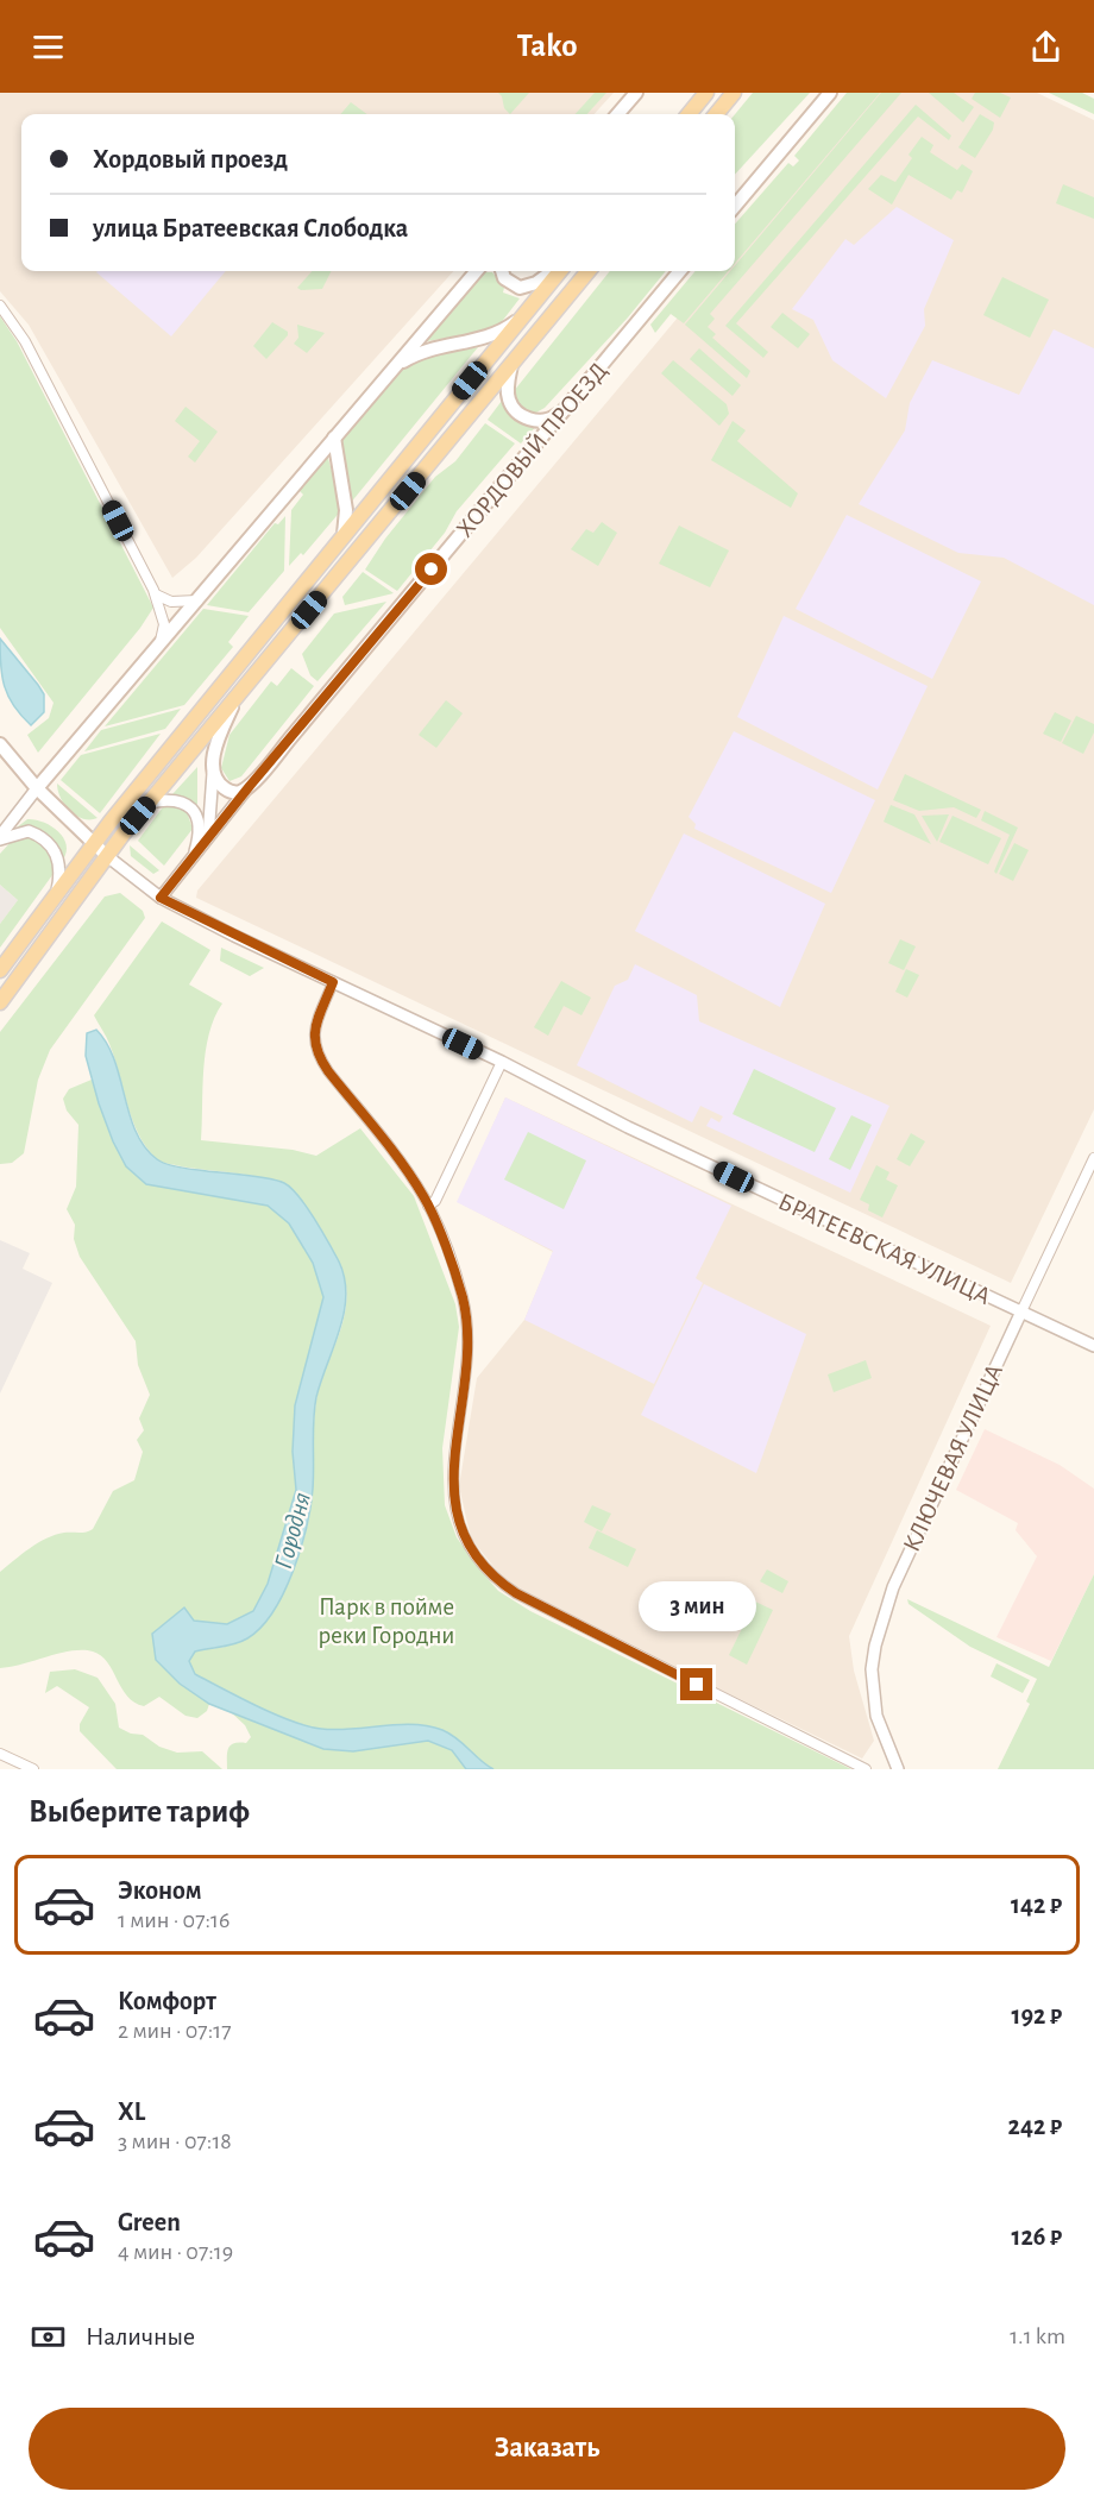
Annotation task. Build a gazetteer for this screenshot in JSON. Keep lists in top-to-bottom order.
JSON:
{
  "streets": {
    "main road": ["ХОРДОВЫЙ ПРОЕЗД"],
    "street": ["БРАТЕЕВСКАЯ УЛИЦА", "КЛЮЧЕВАЯ УЛИЦА"]
  },
  "crossings": [
    ["ХОРДОВЫЙ ПРОЕЗД", "БРАТЕЕВСКАЯ УЛИЦА"],
    ["БРАТЕЕВСКАЯ УЛИЦА", "КЛЮЧЕВАЯ УЛИЦА"]
  ],
  "water": ["Городня"],
  "parks": ["Парк в пойме реки Городни"],
  "page": {
    "header": "Tako",
    "banner": ["Хордовый проезд", "улица Братеевская Слободка"],
    "bubble": "3 мин",
    "heading": "Выберите тариф",
    "list": [
      {
        "name": "Эконом",
        "note": "1 мин · 07:16",
        "value": "142 ₽"
      },
      {
        "name": "Комфорт",
        "note": "2 мин · 07:17",
        "value": "192 ₽"
      },
      {
        "name": "XL",
        "note": "3 мин · 07:18",
        "value": "242 ₽"
      },
      {
        "name": "Green",
        "note": "4 мин · 07:19",
        "value": "126 ₽"
      }
    ],
    "pay": ["Наличные", "1.1 km"],
    "buttons": "Заказать"
  }
}
